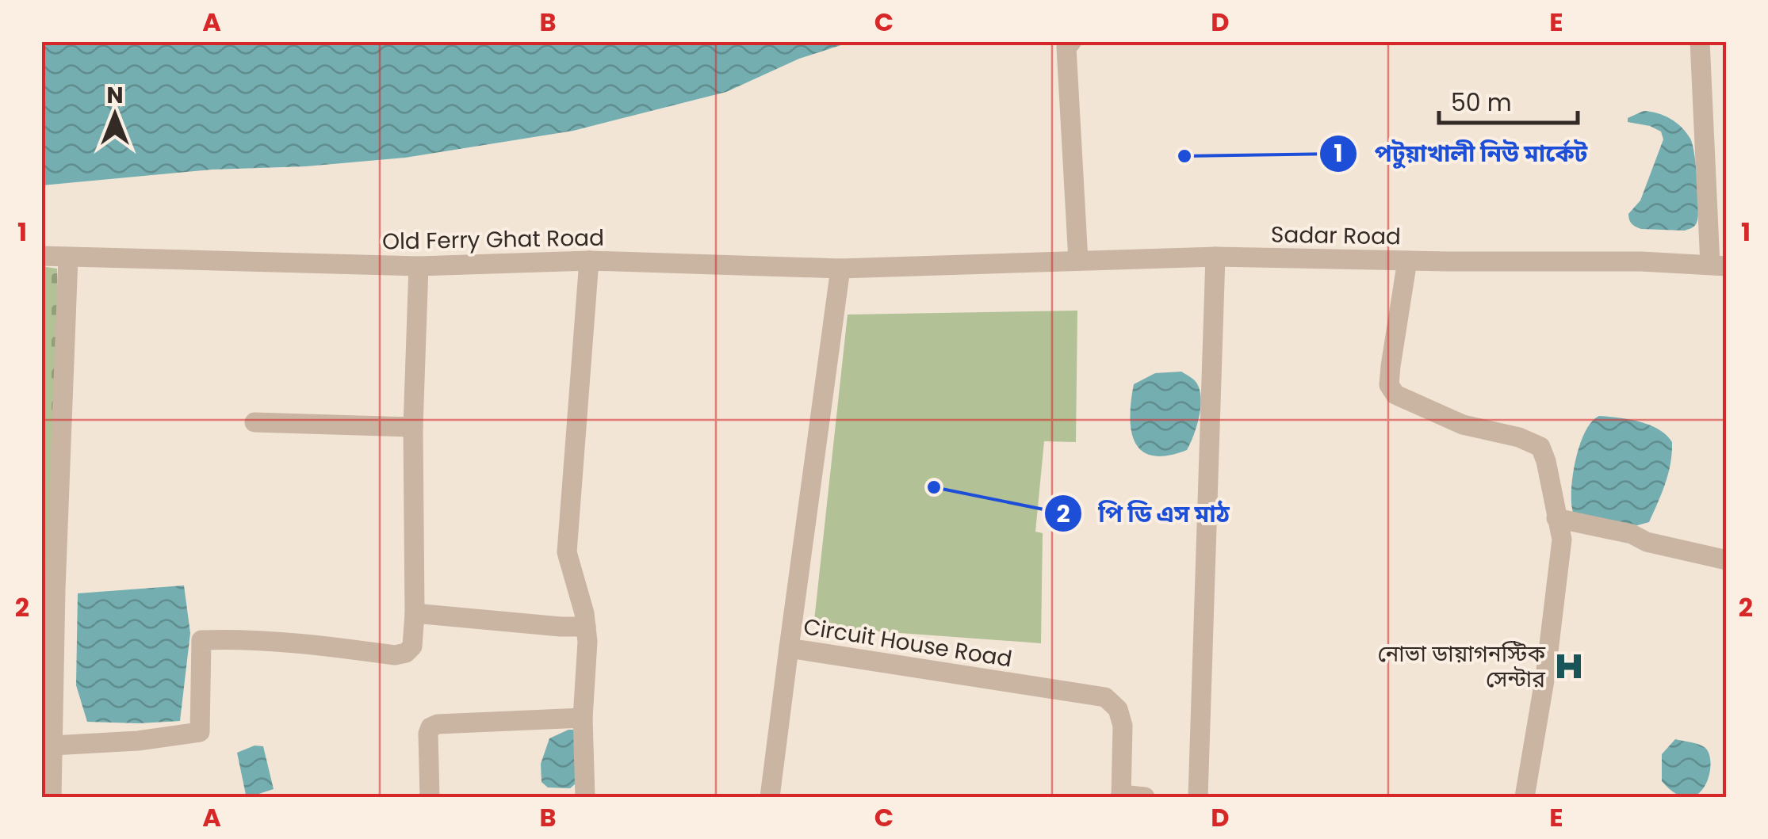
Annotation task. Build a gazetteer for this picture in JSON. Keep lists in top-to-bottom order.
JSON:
{
  "streets": {
    "street": ["Sadar Road", "Old Ferry Ghat Road", "Circuit House Road"]
  },
  "crossings": [
    ["Sadar Road", "Old Ferry Ghat Road"],
    ["Old Ferry Ghat Road", "Circuit House Road"]
  ],
  "places": {
    "other": ["পটুয়াখালী নিউ মার্কেট", "পি ডি এস মাঠ"],
    "hospital": ["নোভা ডায়াগনস্টিক সেন্টার"]
  },
  "scale_bar": "50 m",
  "north": "top",
  "grid": {
    "columns": [
      "A",
      "B",
      "C",
      "D",
      "E"
    ],
    "rows": ["1", "2"]
  }
}
